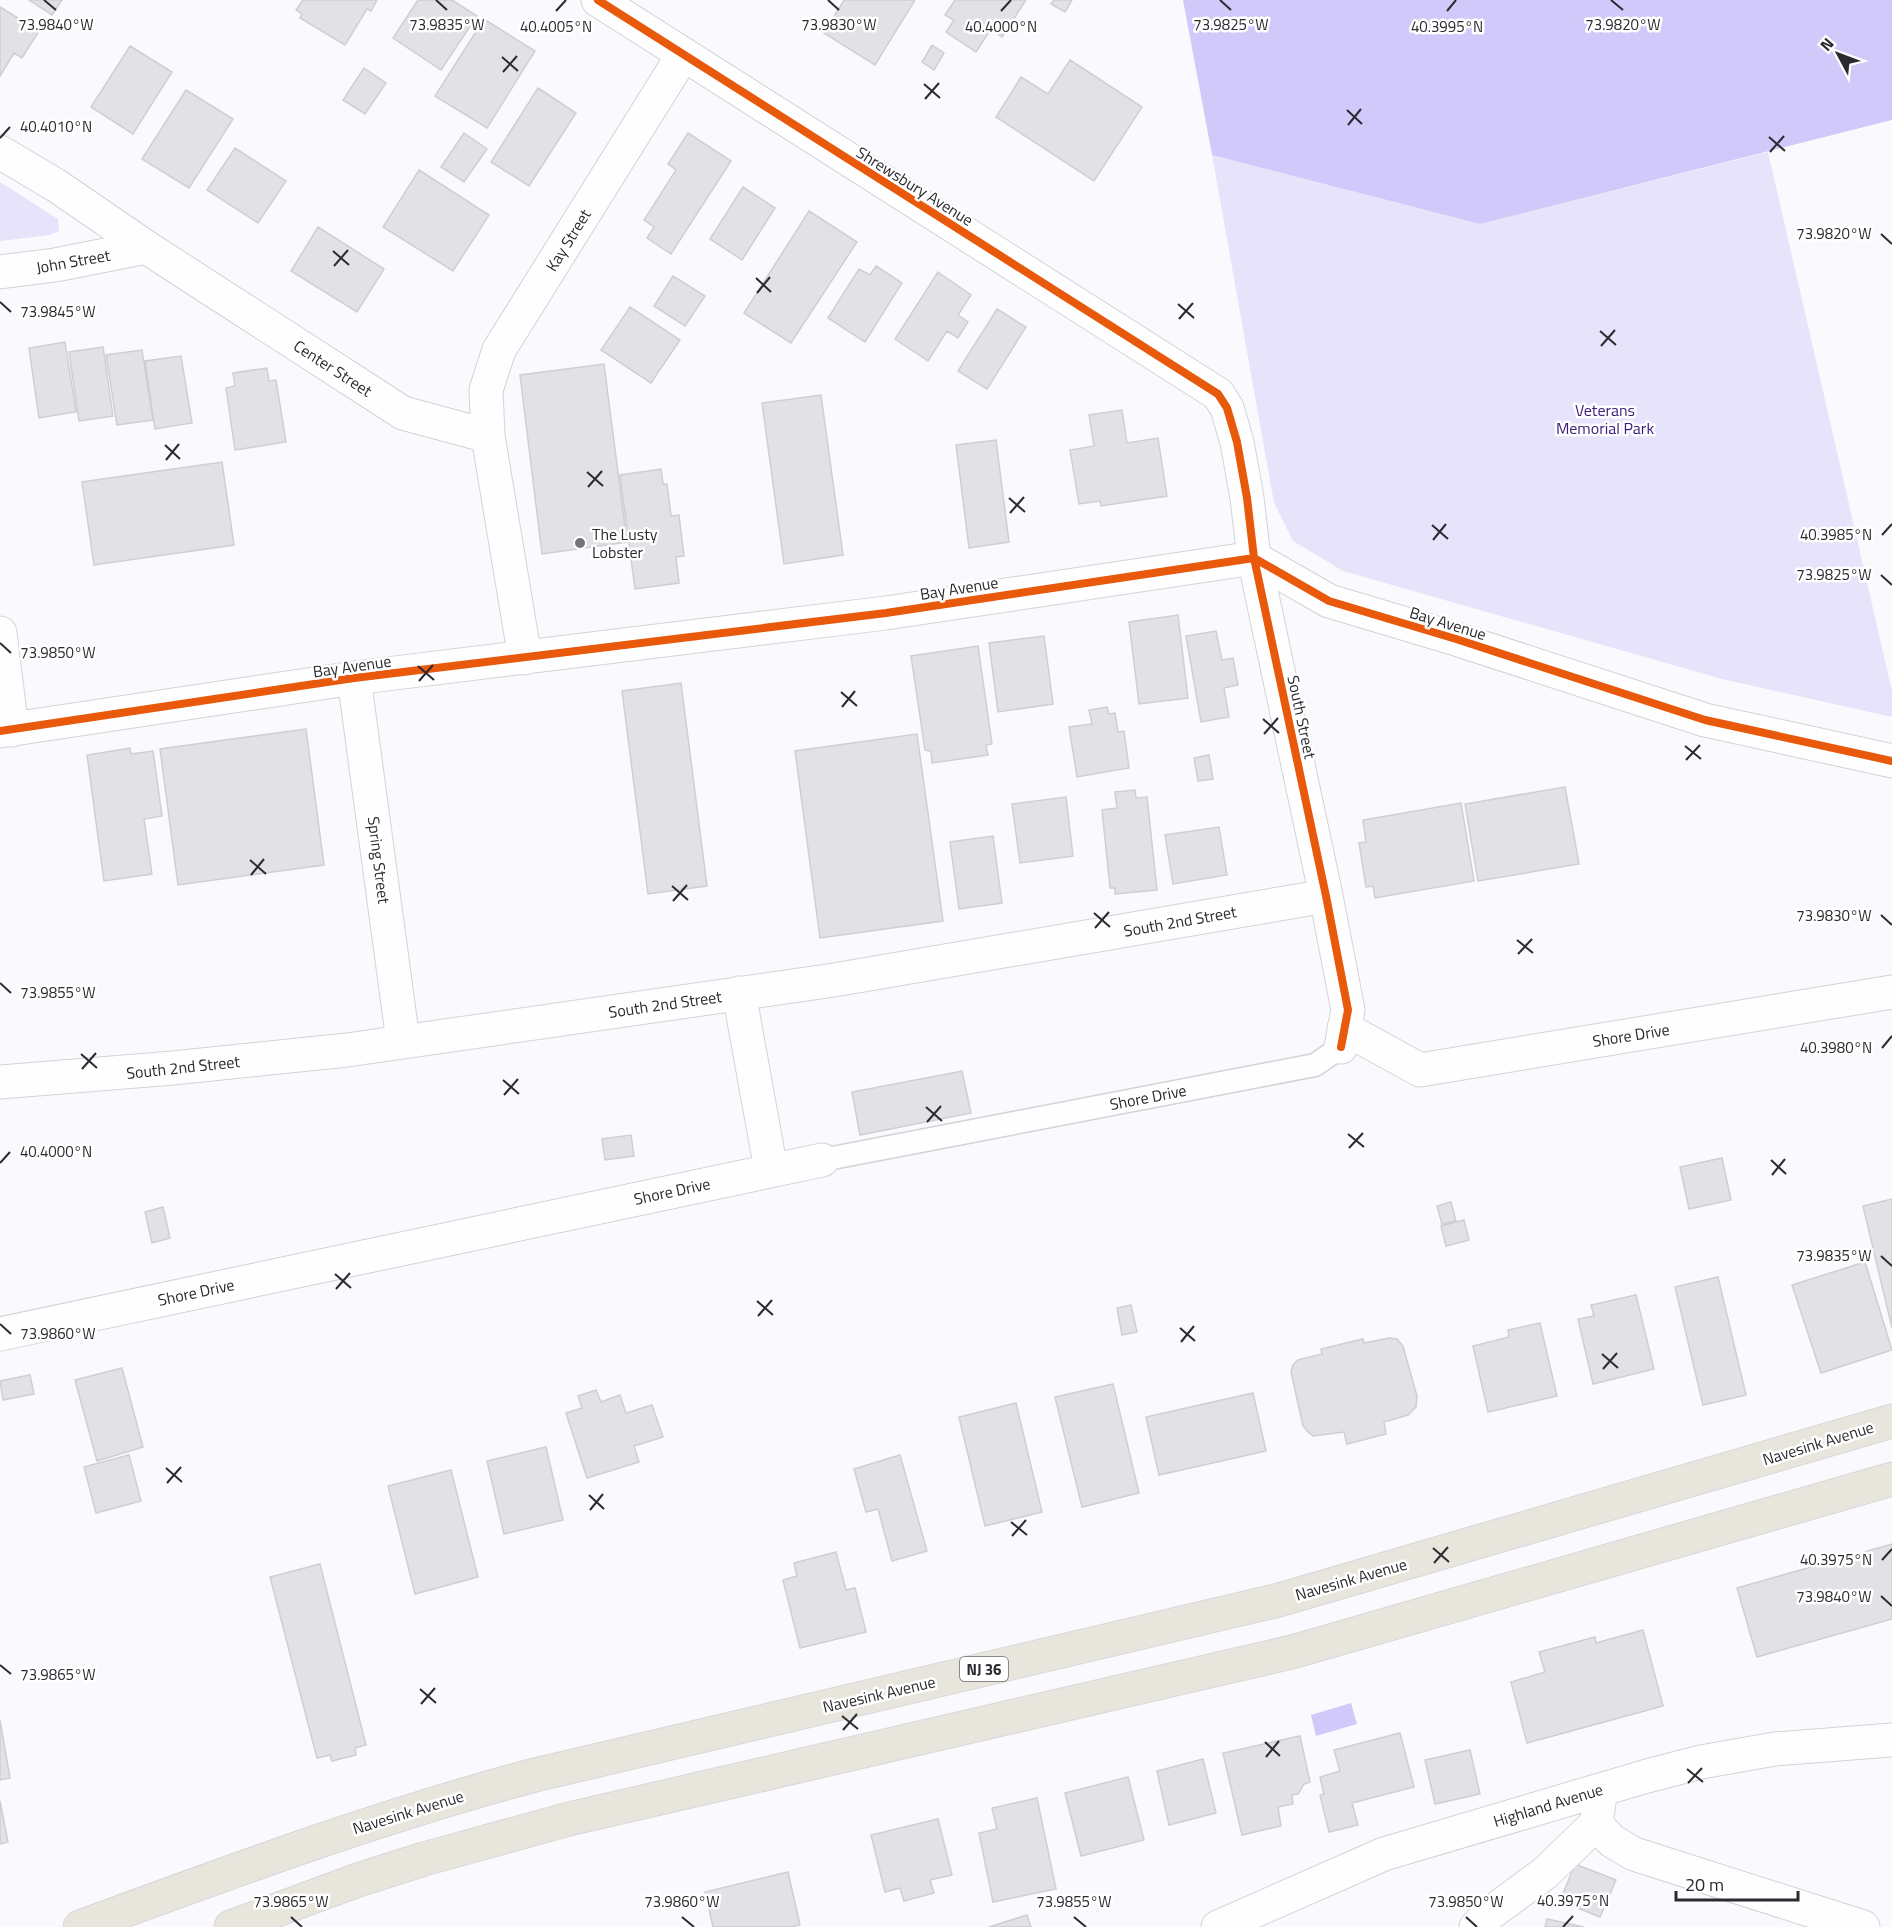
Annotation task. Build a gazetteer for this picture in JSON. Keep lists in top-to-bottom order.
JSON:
{
  "streets": {
    "highway": ["Navesink Avenue", "NJ 36"],
    "street": [
      "Shrewsbury Avenue",
      "Kay Street",
      "John Street",
      "Center Street",
      "Bay Avenue",
      "South Street",
      "Spring Street",
      "South 2nd Street",
      "Shore Drive",
      "Highland Avenue"
    ]
  },
  "crossings": [
    ["Shrewsbury Avenue", "Kay Street"],
    ["Shrewsbury Avenue", "South Street"],
    ["Kay Street", "Center Street"],
    ["John Street", "Center Street"],
    ["Bay Avenue", "South Street"],
    ["Bay Avenue", "Spring Street"],
    ["South Street", "South 2nd Street"],
    ["South Street", "Shore Drive"],
    ["Spring Street", "South 2nd Street"]
  ],
  "parks": ["Veterans Memorial Park"],
  "places": ["The Lusty Lobster"],
  "scale_bar": "20 m",
  "north": "top left",
  "coordinates": [
    "73.9840°W",
    "73.9830°W",
    "73.9835°W",
    "73.9825°W",
    "73.9820°W",
    "40.4005°N",
    "40.4000°N",
    "40.3995°N",
    "40.4010°N",
    "73.9845°W",
    "40.3985°N",
    "73.9850°W",
    "73.9855°W",
    "40.3980°N",
    "73.9860°W",
    "40.3975°N",
    "73.9865°W"
  ]
}
